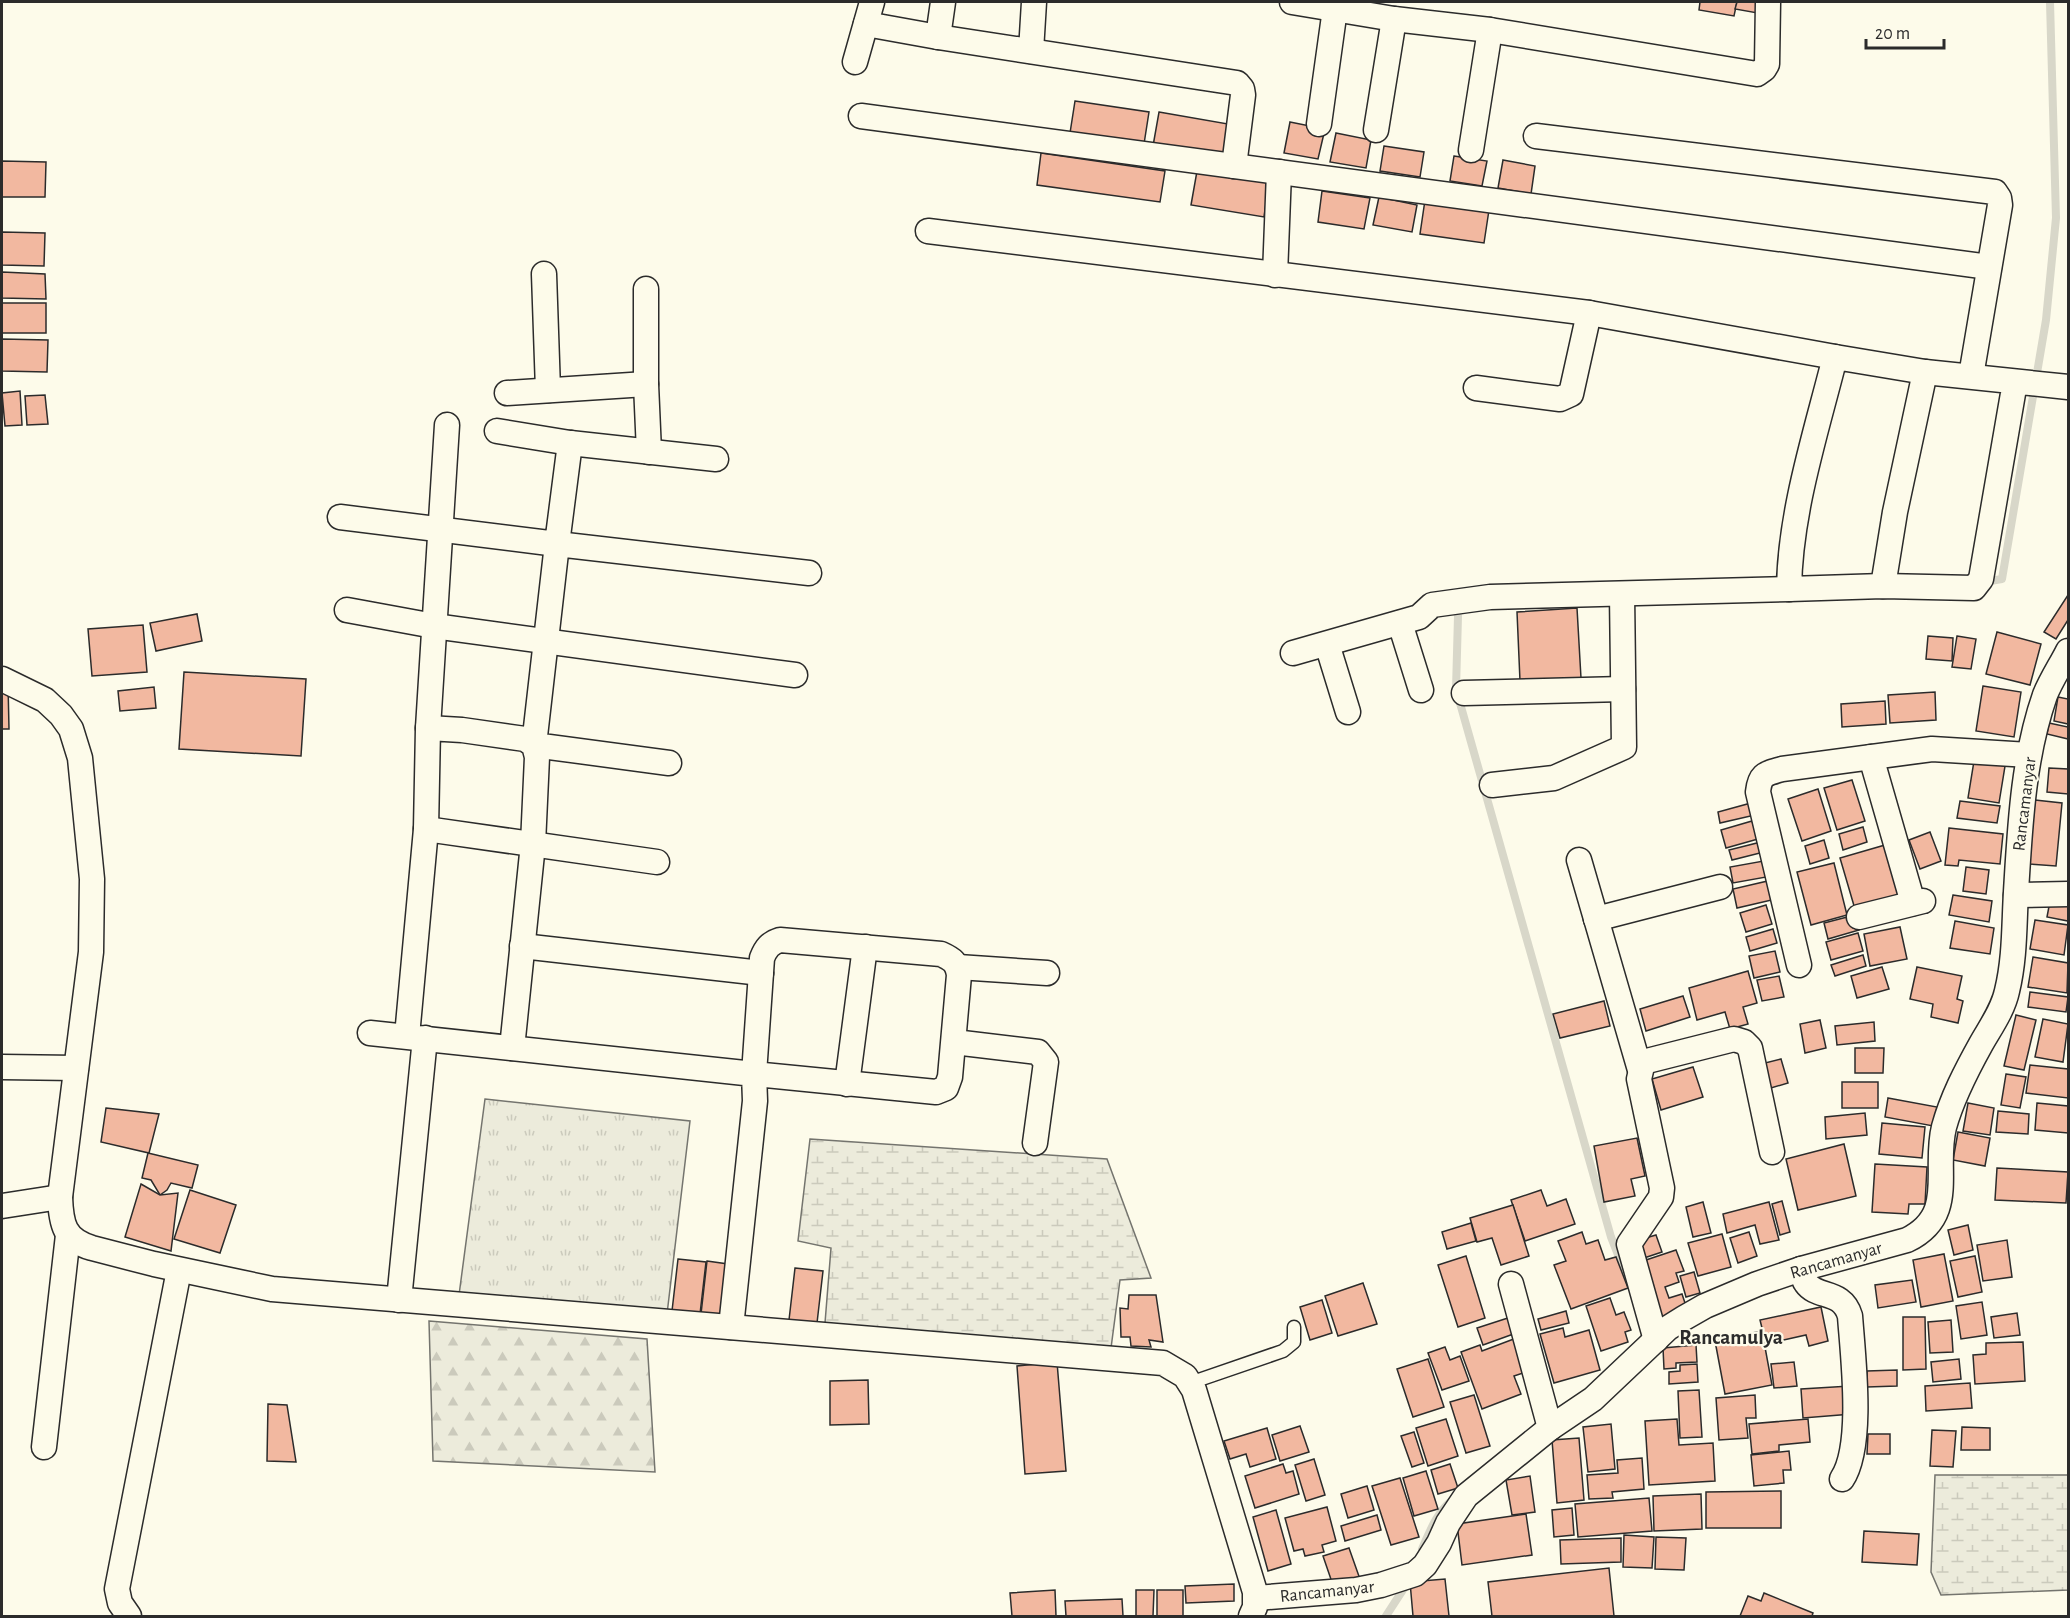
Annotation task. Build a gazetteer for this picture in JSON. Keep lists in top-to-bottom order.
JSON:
{
  "streets": {
    "street": ["Rancamanyar"]
  },
  "districts": ["Rancamulya"],
  "scale_bar": "20 m"
}
